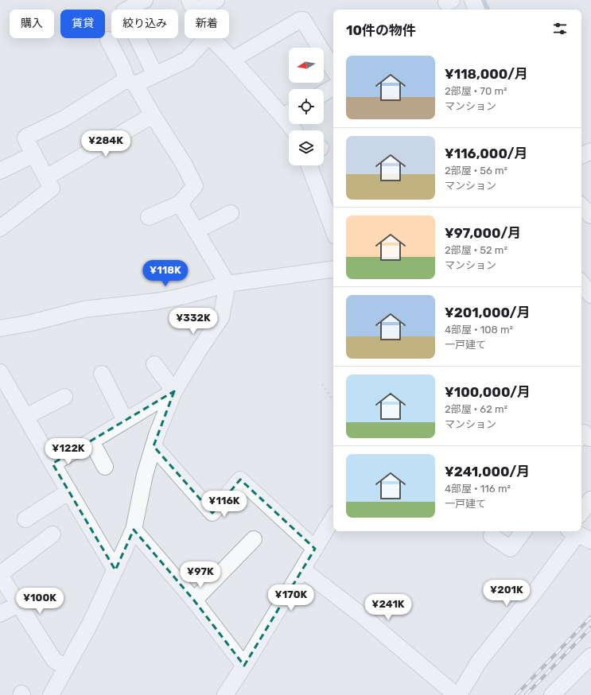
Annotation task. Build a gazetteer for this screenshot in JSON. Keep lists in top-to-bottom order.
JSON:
{
  "north": "left",
  "page": {
    "chip": [
      "購入",
      "賃貸",
      "絞り込み",
      "新着"
    ],
    "heading": "10件の物件",
    "list": [
      {
        "name": "¥118,000/月",
        "note": "2部屋 · 70 m² · マンション"
      },
      {
        "name": "¥116,000/月",
        "note": "2部屋 · 56 m² · マンション"
      },
      {
        "name": "¥97,000/月",
        "note": "2部屋 · 52 m² · マンション"
      },
      {
        "name": "¥201,000/月",
        "note": "4部屋 · 108 m² · 一戸建て"
      },
      {
        "name": "¥100,000/月",
        "note": "2部屋 · 62 m² · マンション"
      },
      {
        "name": "¥241,000/月",
        "note": "4部屋 · 116 m² · 一戸建て"
      }
    ],
    "price": [
      "¥284K",
      "¥118K",
      "¥332K",
      "¥122K",
      "¥116K",
      "¥97K",
      "¥201K",
      "¥170K",
      "¥100K",
      "¥241K"
    ]
  }
}
